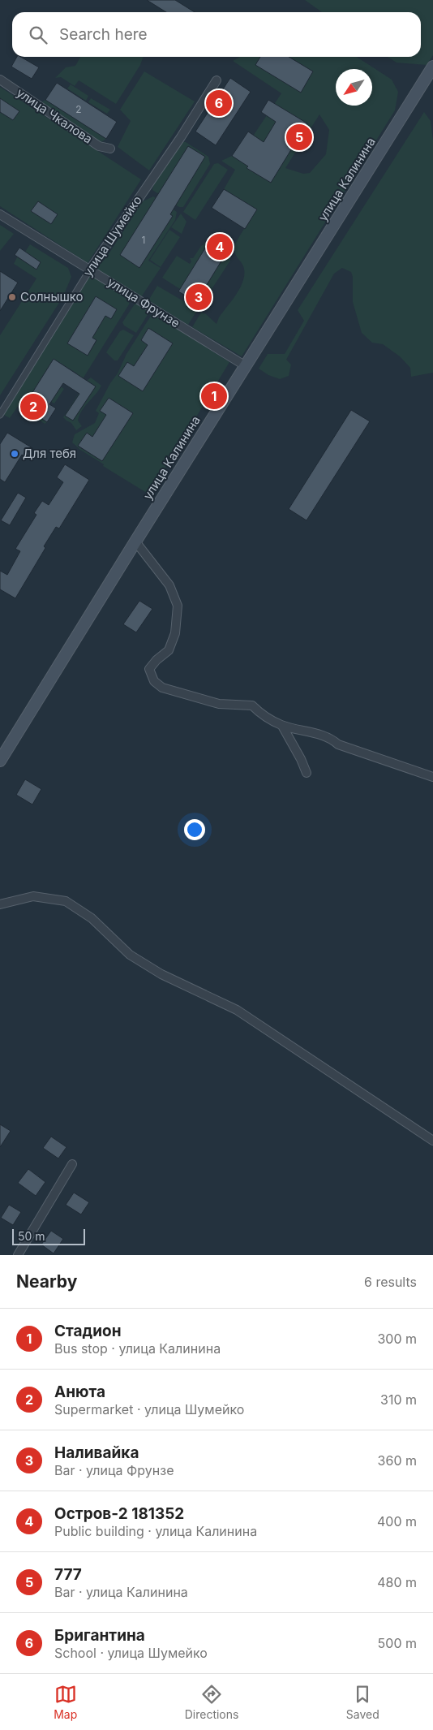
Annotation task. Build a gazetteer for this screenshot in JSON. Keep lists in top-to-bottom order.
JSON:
{
  "streets": {
    "main road": ["улица Калинина"],
    "street": ["улица Чкалова", "улица Шумейко", "улица Фрунзе"]
  },
  "crossings": [
    ["улица Калинина", "улица Фрунзе"],
    ["улица Шумейко", "улица Фрунзе"]
  ],
  "places": ["Солнышко", "Для тебя"],
  "house_numbers": ["2", "1"],
  "scale_bar": "50 m",
  "north": "bottom left",
  "page": {
    "search": "Search here",
    "pins": [
      "6",
      "5",
      "4",
      "3",
      "1",
      "2"
    ],
    "scale": "50 m",
    "heading": ["Nearby", "6 results"],
    "list": [
      {
        "mark": "1",
        "name": "Стадион",
        "note": "Bus stop · улица Калинина",
        "value": "300 m"
      },
      {
        "mark": "2",
        "name": "Анюта",
        "note": "Supermarket · улица Шумейко",
        "value": "310 m"
      },
      {
        "mark": "3",
        "name": "Наливайка",
        "note": "Bar · улица Фрунзе",
        "value": "360 m"
      },
      {
        "mark": "4",
        "name": "Остров-2 181352",
        "note": "Public building · улица Калинина",
        "value": "400 m"
      },
      {
        "mark": "5",
        "name": "777",
        "note": "Bar · улица Калинина",
        "value": "480 m"
      },
      {
        "mark": "6",
        "name": "Бригантина",
        "note": "School · улица Шумейко",
        "value": "500 m"
      }
    ],
    "nav": ["Map", "Directions", "Saved"]
  }
}
